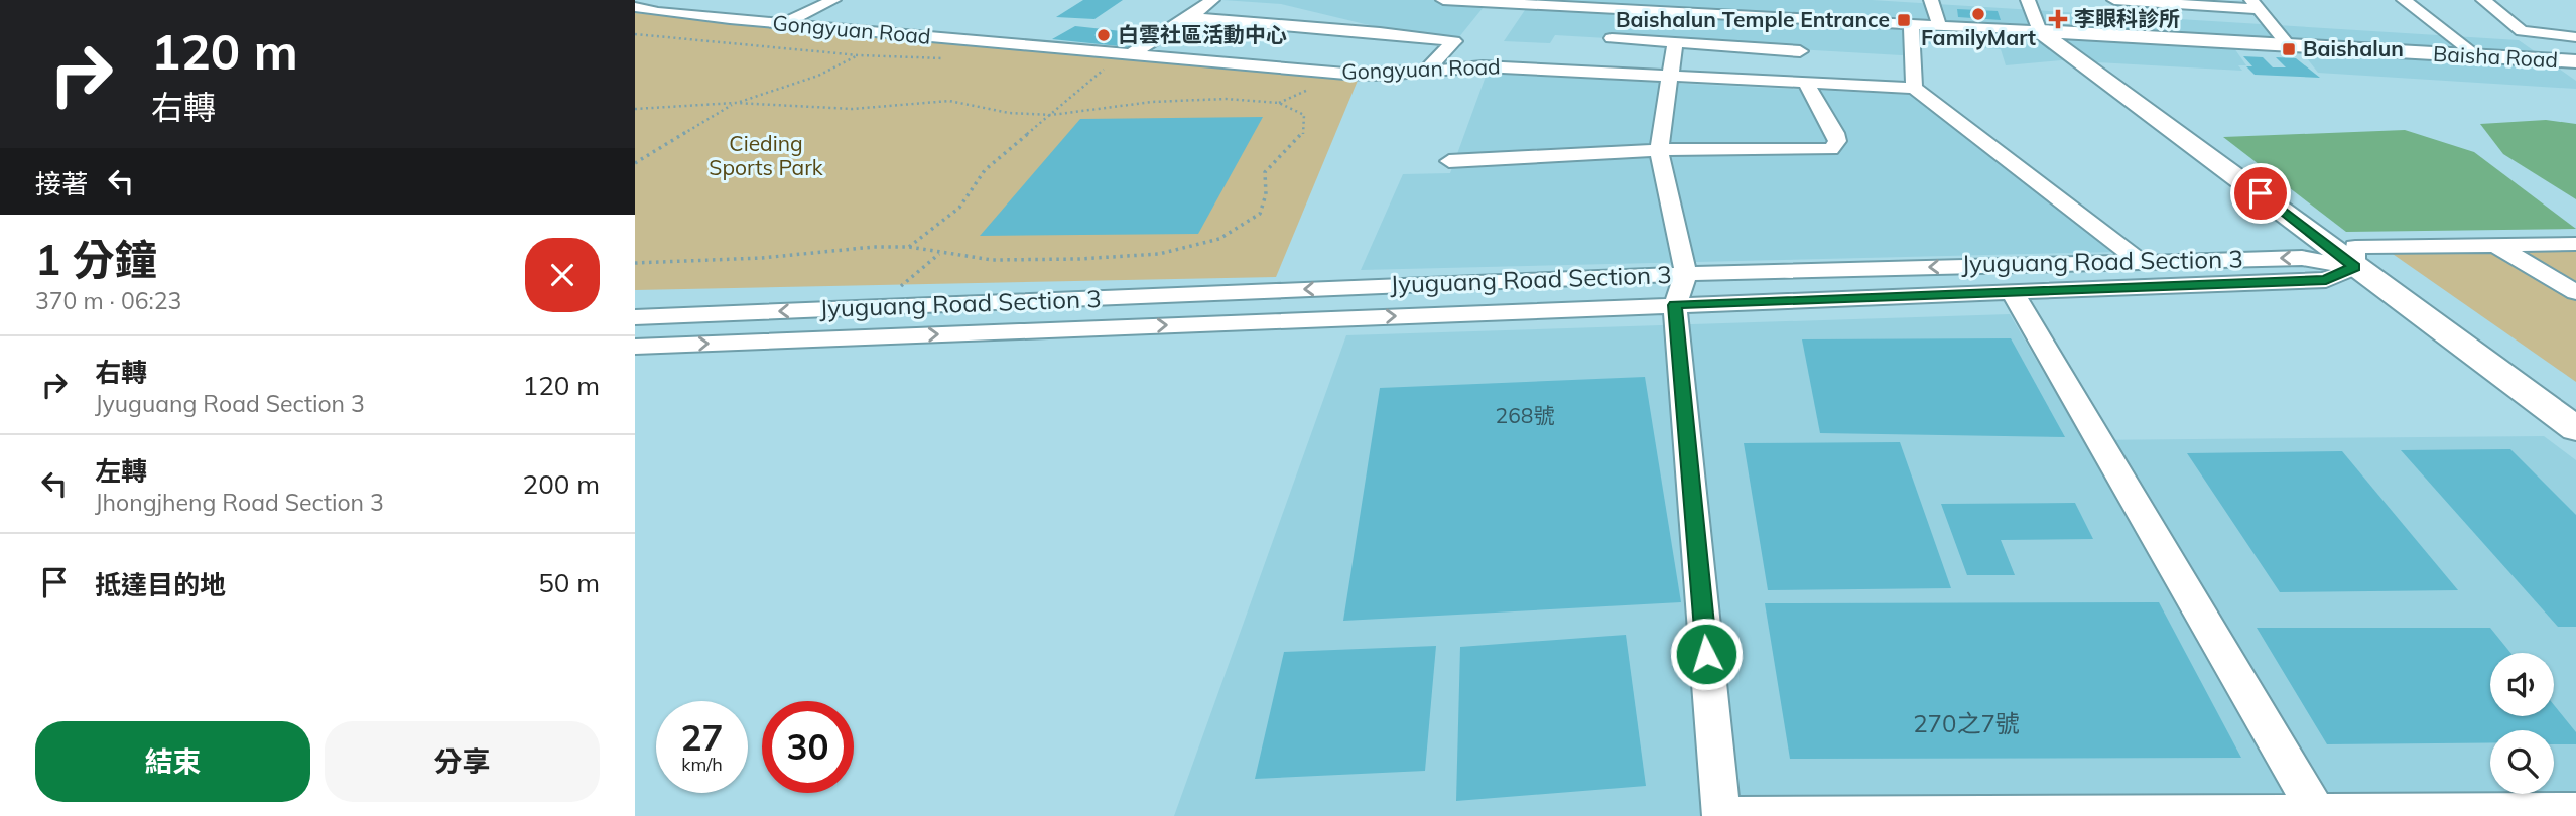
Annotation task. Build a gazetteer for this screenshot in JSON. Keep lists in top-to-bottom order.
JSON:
{
  "streets": {
    "main road": ["Baisha Road"],
    "street": ["Gongyuan Road", "Jyuguang Road Section 3"]
  },
  "parks": ["Cieding Sports Park"],
  "places": {
    "other": ["FamilyMart", "白雲社區活動中心"],
    "health": ["李眼科診所"],
    "transit": ["Baishalun Temple Entrance", "Baishalun"]
  },
  "house_numbers": ["268號", "270之7號"],
  "page": {
    "turn": ["120 m", "右轉"],
    "then": "接著",
    "heading": ["1 分鐘", "370 m · 06:23"],
    "list": [
      {
        "name": "右轉",
        "note": "Jyuguang Road Section 3",
        "value": "120 m"
      },
      {
        "name": "左轉",
        "note": "Jhongjheng Road Section 3",
        "value": "200 m"
      },
      {
        "name": "抵達目的地",
        "value": "50 m"
      }
    ],
    "speed": "27 km/h",
    "limit": "30",
    "buttons": ["結束", "分享"]
  }
}
